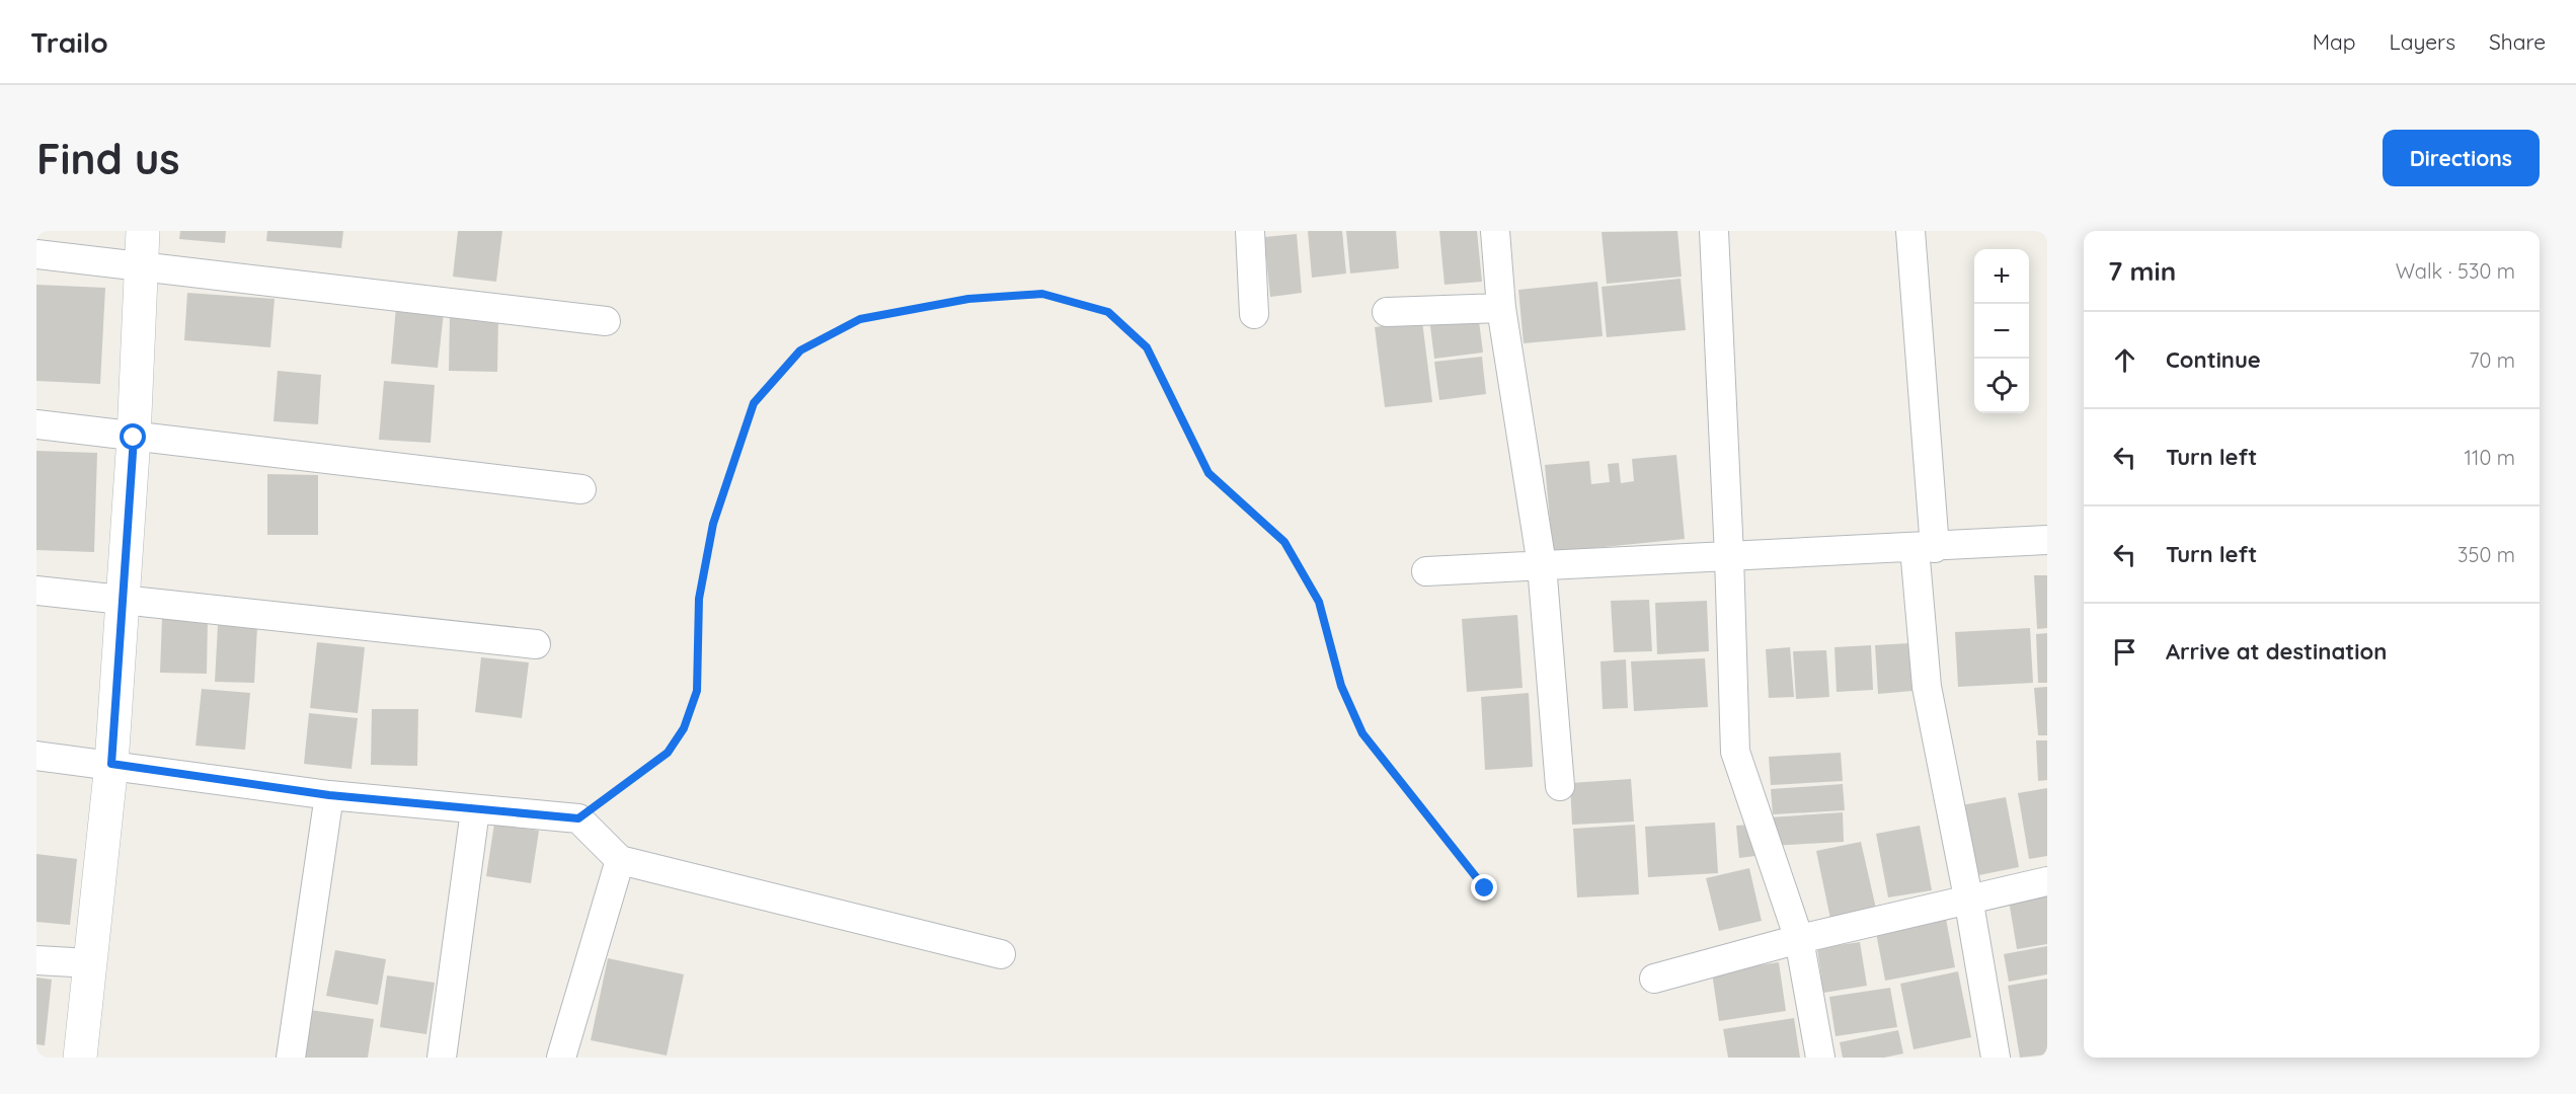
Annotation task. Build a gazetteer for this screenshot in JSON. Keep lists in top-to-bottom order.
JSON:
{
  "page": {
    "header": "Trailo",
    "nav": ["Map", "Layers", "Share"],
    "buttons": "Directions",
    "title": "Find us",
    "heading": ["7 min", "Walk · 530 m"],
    "map_buttons": ["+", "−"],
    "list": [
      ["Continue", "70 m"],
      ["Turn left", "110 m"],
      ["Turn left", "350 m"],
      "Arrive at destination"
    ]
  }
}
